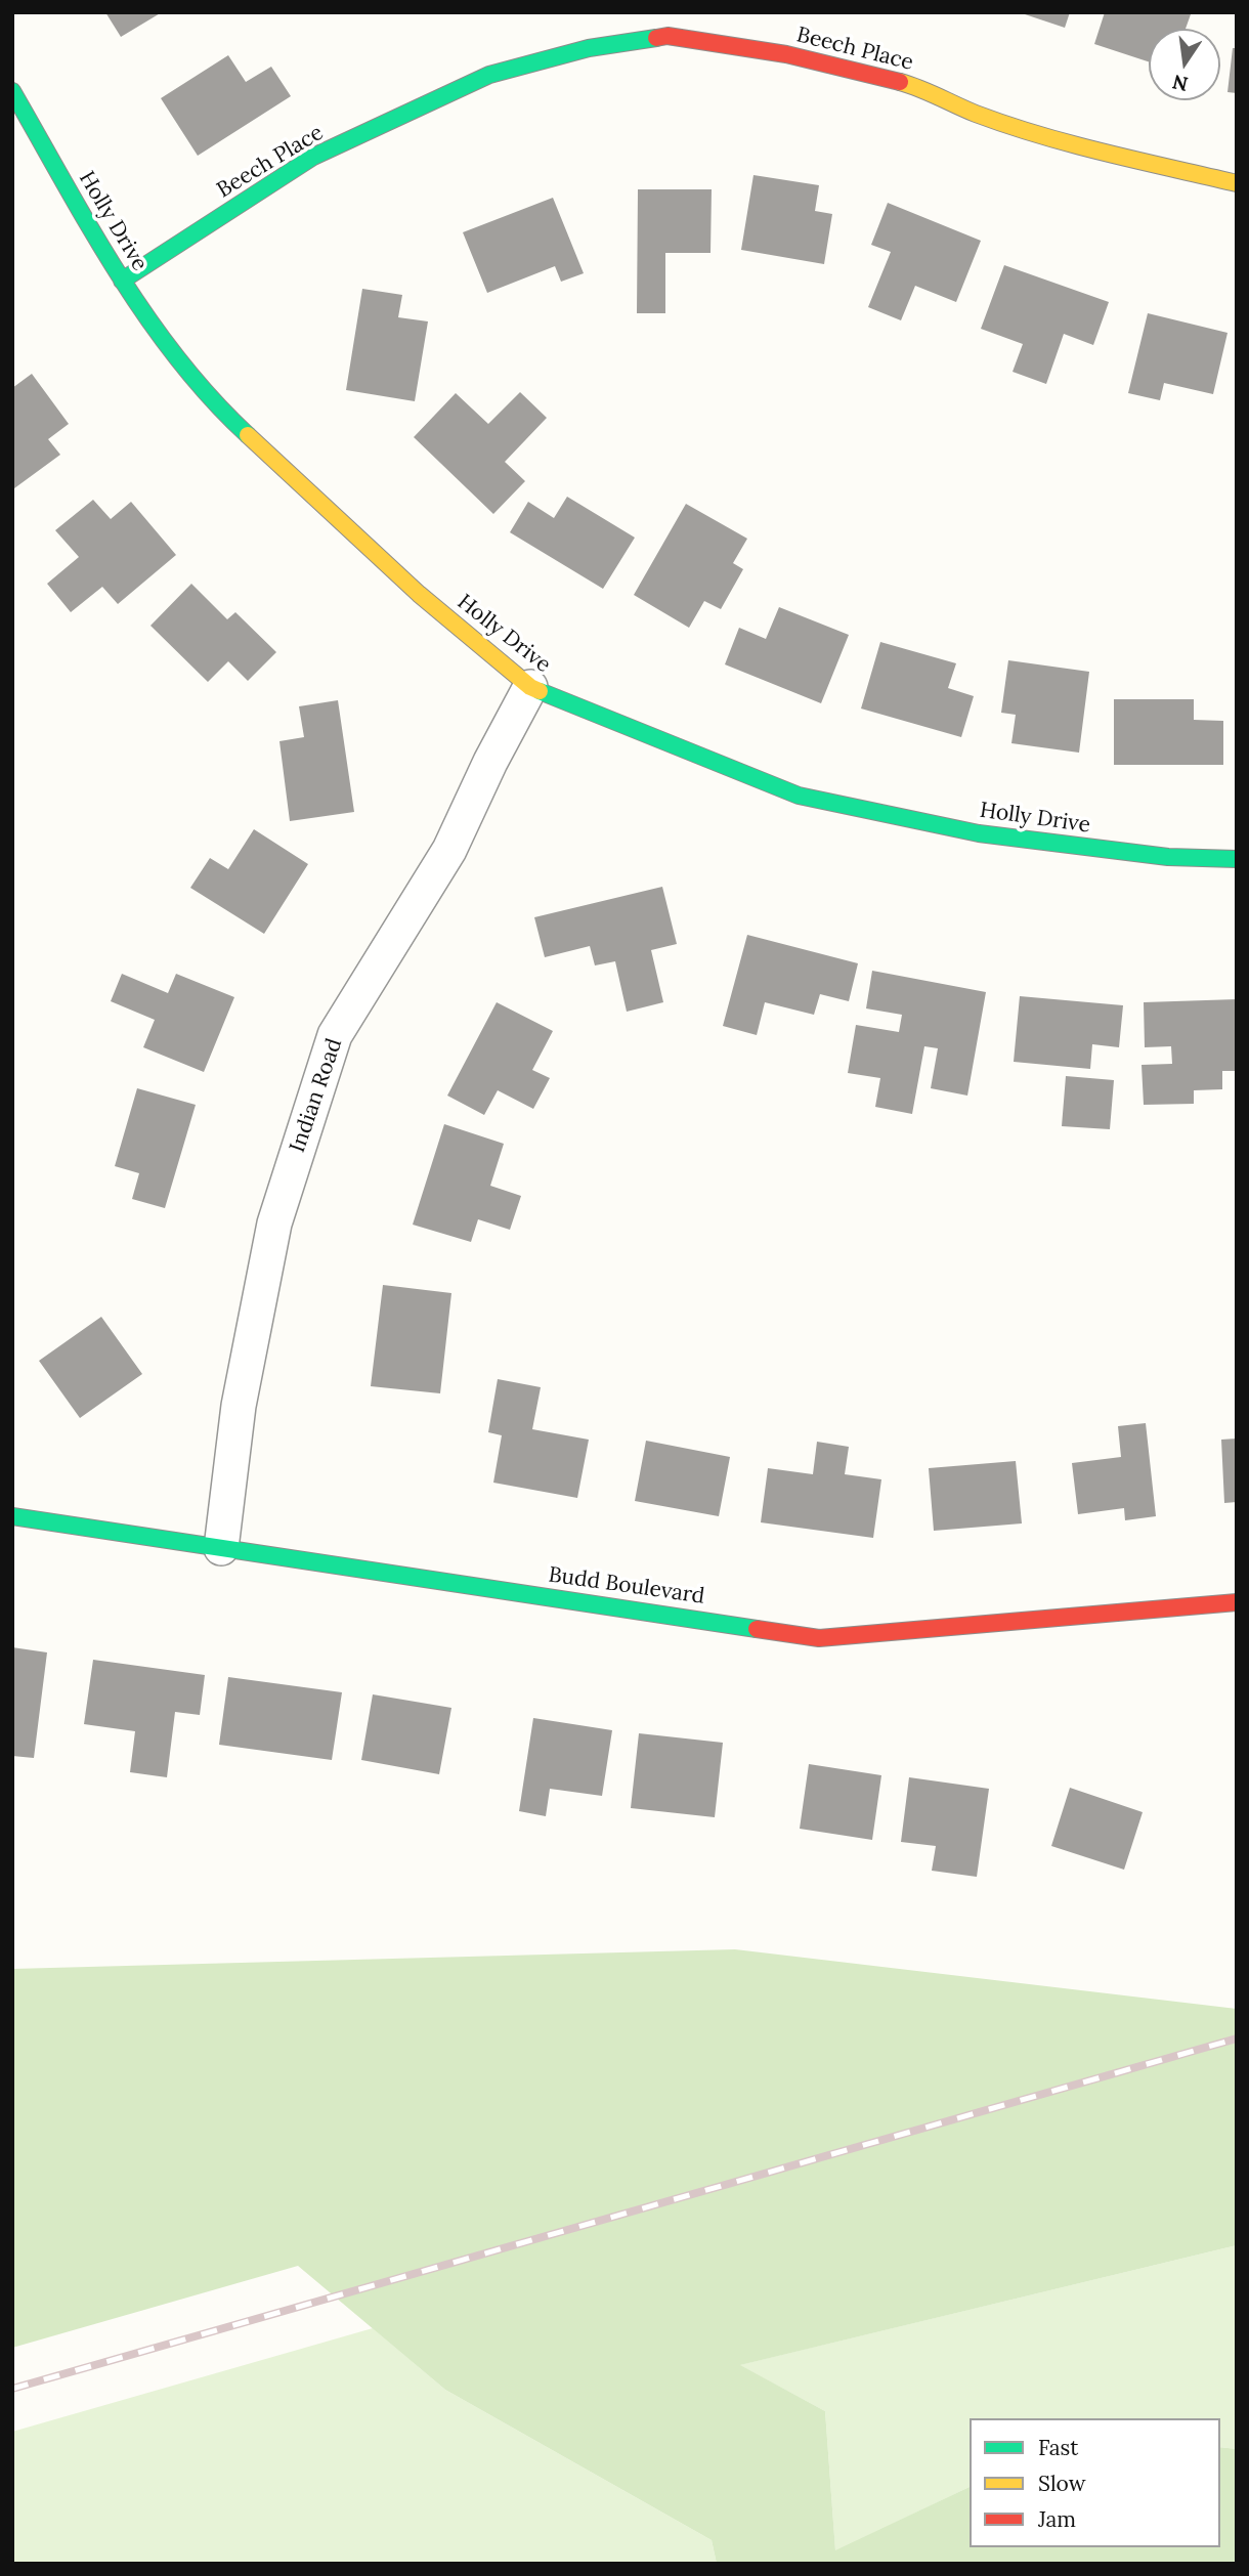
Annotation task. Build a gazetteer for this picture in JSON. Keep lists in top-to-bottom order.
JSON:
{
  "streets": {
    "street": [
      "Beech Place",
      "Holly Drive",
      "Indian Road",
      "Budd Boulevard"
    ]
  },
  "crossings": [
    ["Beech Place", "Holly Drive"],
    ["Holly Drive", "Indian Road"],
    ["Indian Road", "Budd Boulevard"]
  ],
  "legend": ["Fast", "Slow", "Jam"],
  "north": "bottom"
}
